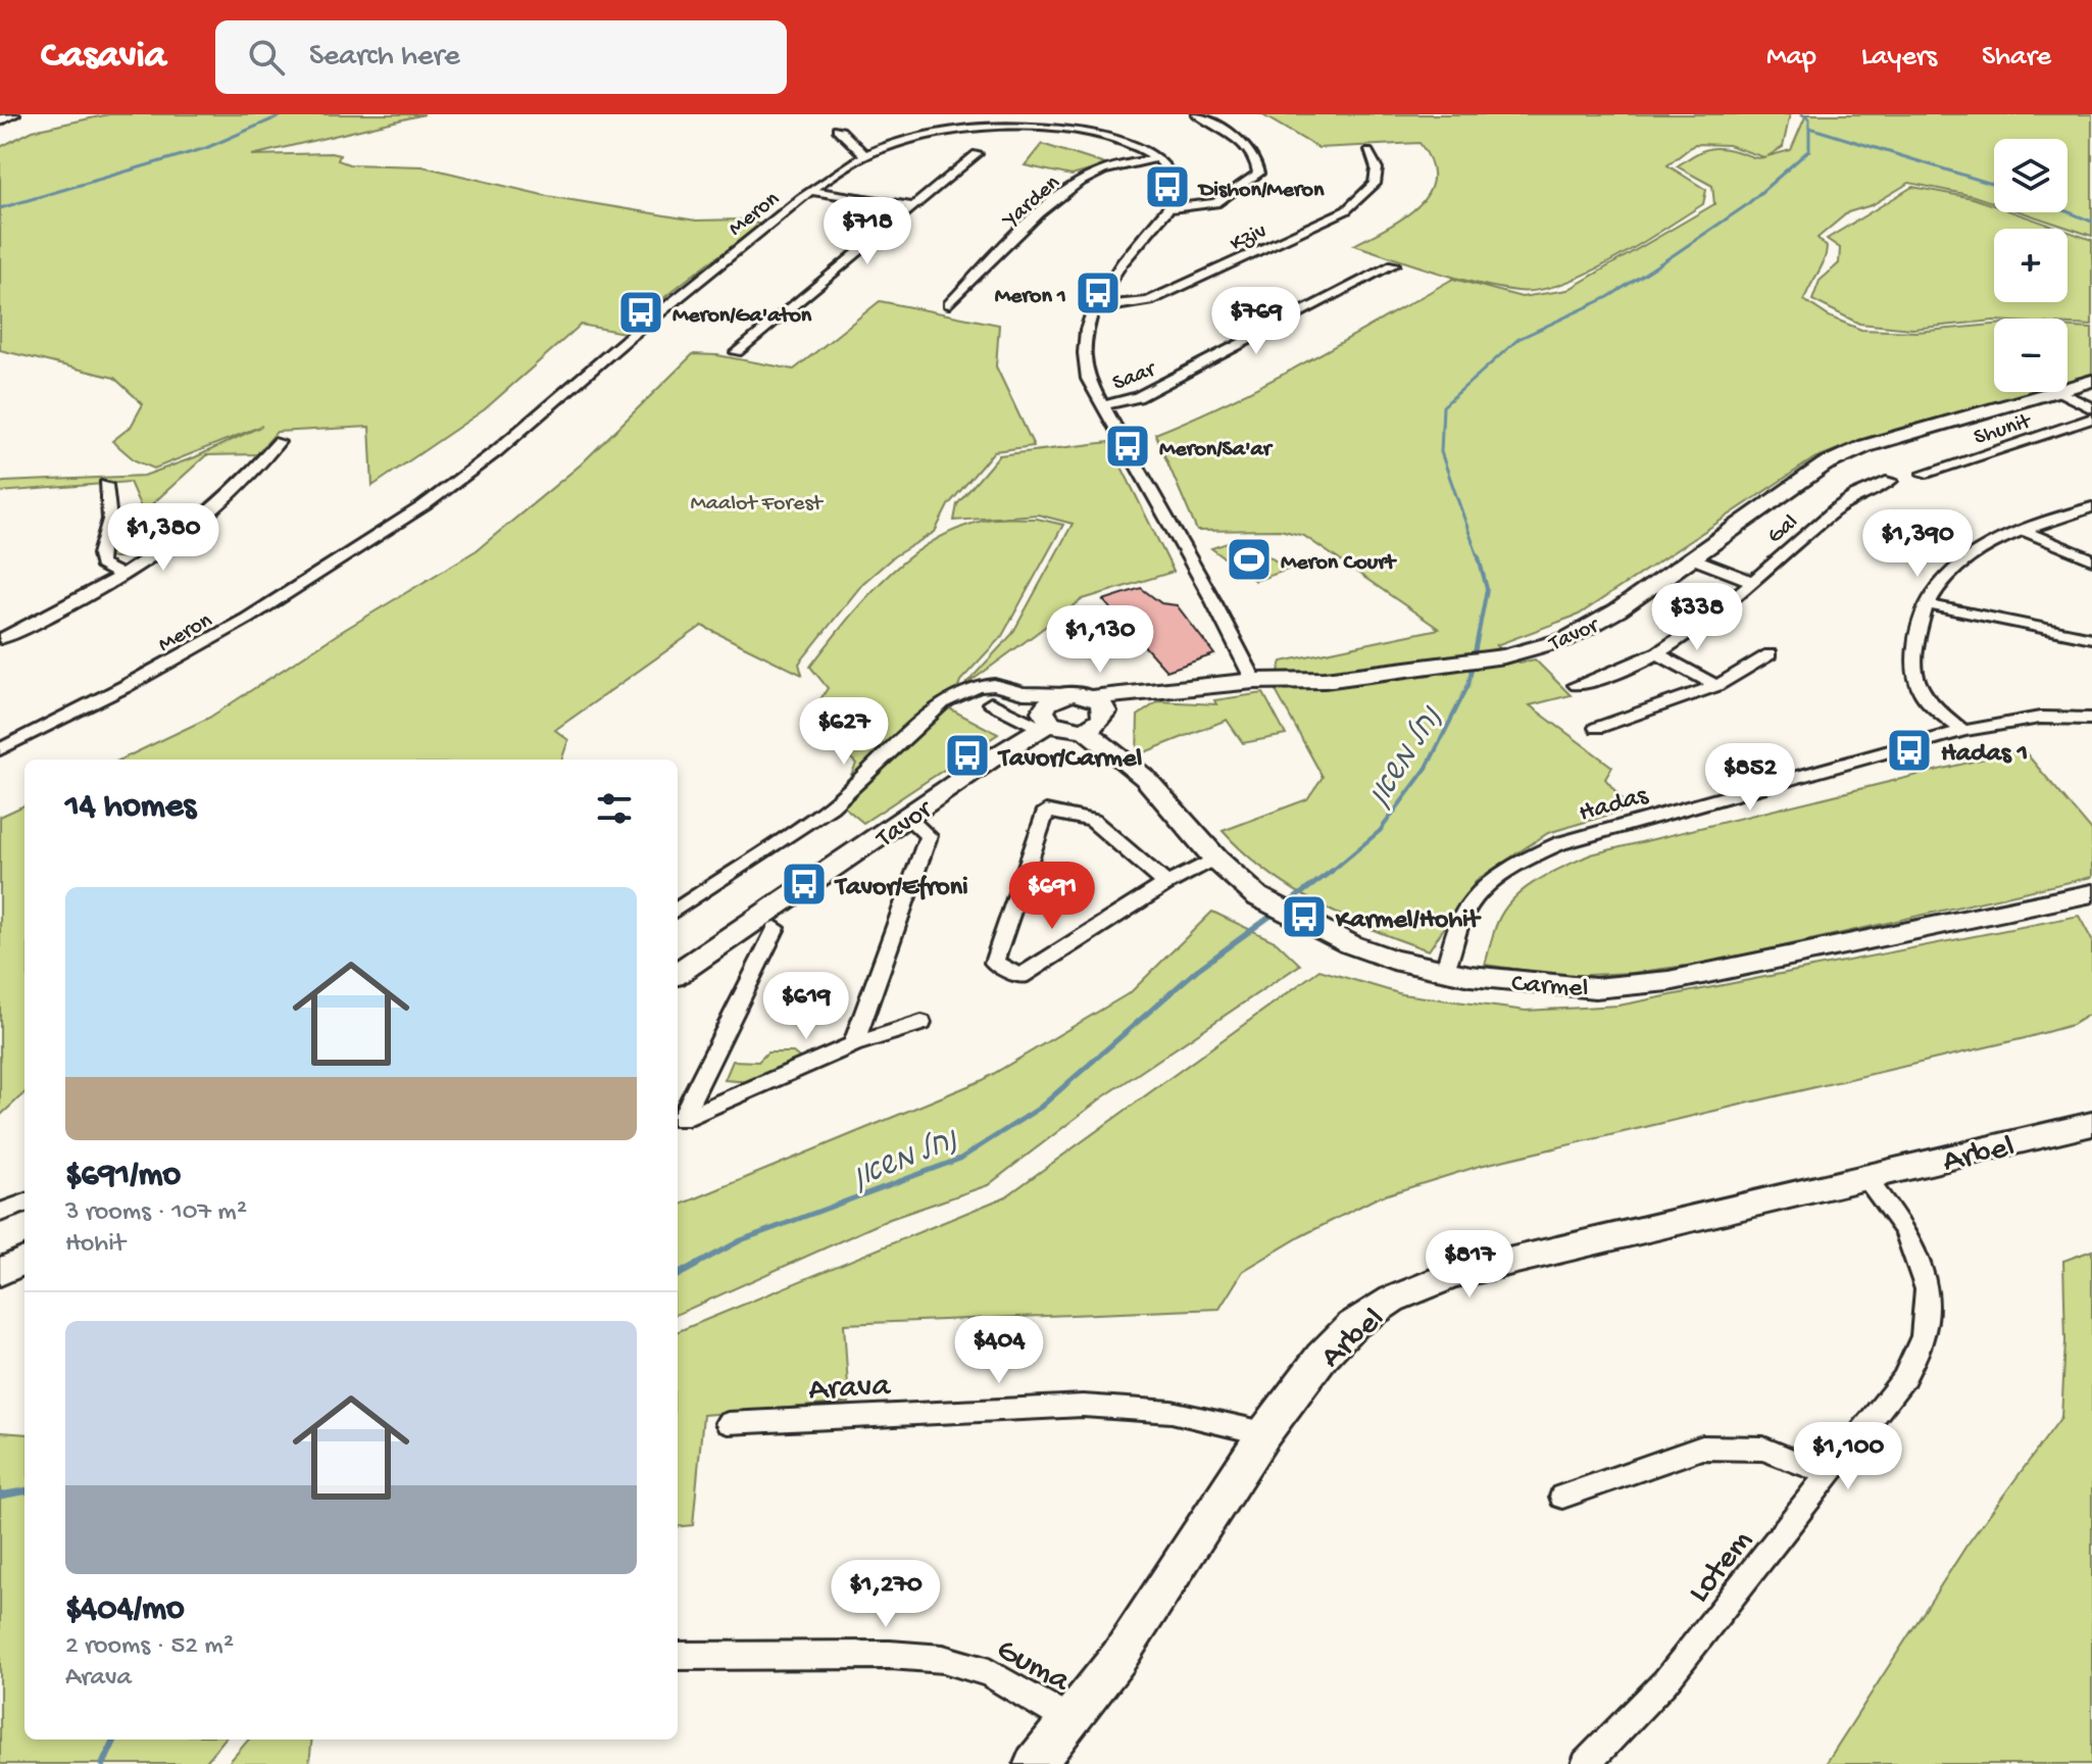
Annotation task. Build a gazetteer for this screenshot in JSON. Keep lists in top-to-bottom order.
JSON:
{
  "streets": {
    "street": [
      "Yarden",
      "Meron",
      "Kziv",
      "Saar",
      "Shunit",
      "Gal",
      "Tavor",
      "Hadas",
      "Carmel",
      "Arbel",
      "Arava",
      "Lotem",
      "Guma"
    ]
  },
  "crossings": [
    ["Yarden", "Meron"],
    ["Hadas", "Carmel"],
    ["Arbel", "Arava"],
    ["Arbel", "Lotem"],
    ["Arbel", "Guma"]
  ],
  "water": ["נחל משאן"],
  "parks": ["Maalot Forest"],
  "places": {
    "bus stop": [
      "Dishon/Meron",
      "Meron 1",
      "Meron/Ga'aton",
      "Meron/Sa'ar",
      "Hadas 1",
      "Tavor/Carmel",
      "Tavor/Efroni",
      "Karmel/Hohit"
    ],
    "sports": ["Meron Court"]
  },
  "page": {
    "header": "Casavia",
    "search": "Search here",
    "nav": ["Map", "Layers", "Share"],
    "map_buttons": ["+", "−"],
    "price": [
      "$718",
      "$769",
      "$1,380",
      "$1,390",
      "$338",
      "$1,130",
      "$627",
      "$852",
      "$691",
      "$619",
      "$817",
      "$404",
      "$1,100",
      "$1,270"
    ],
    "heading": "14 homes",
    "list": [
      {
        "name": "$691/mo",
        "note": "3 rooms · 107 m² · Hohit"
      },
      {
        "name": "$404/mo",
        "note": "2 rooms · 52 m² · Arava"
      }
    ]
  }
}
